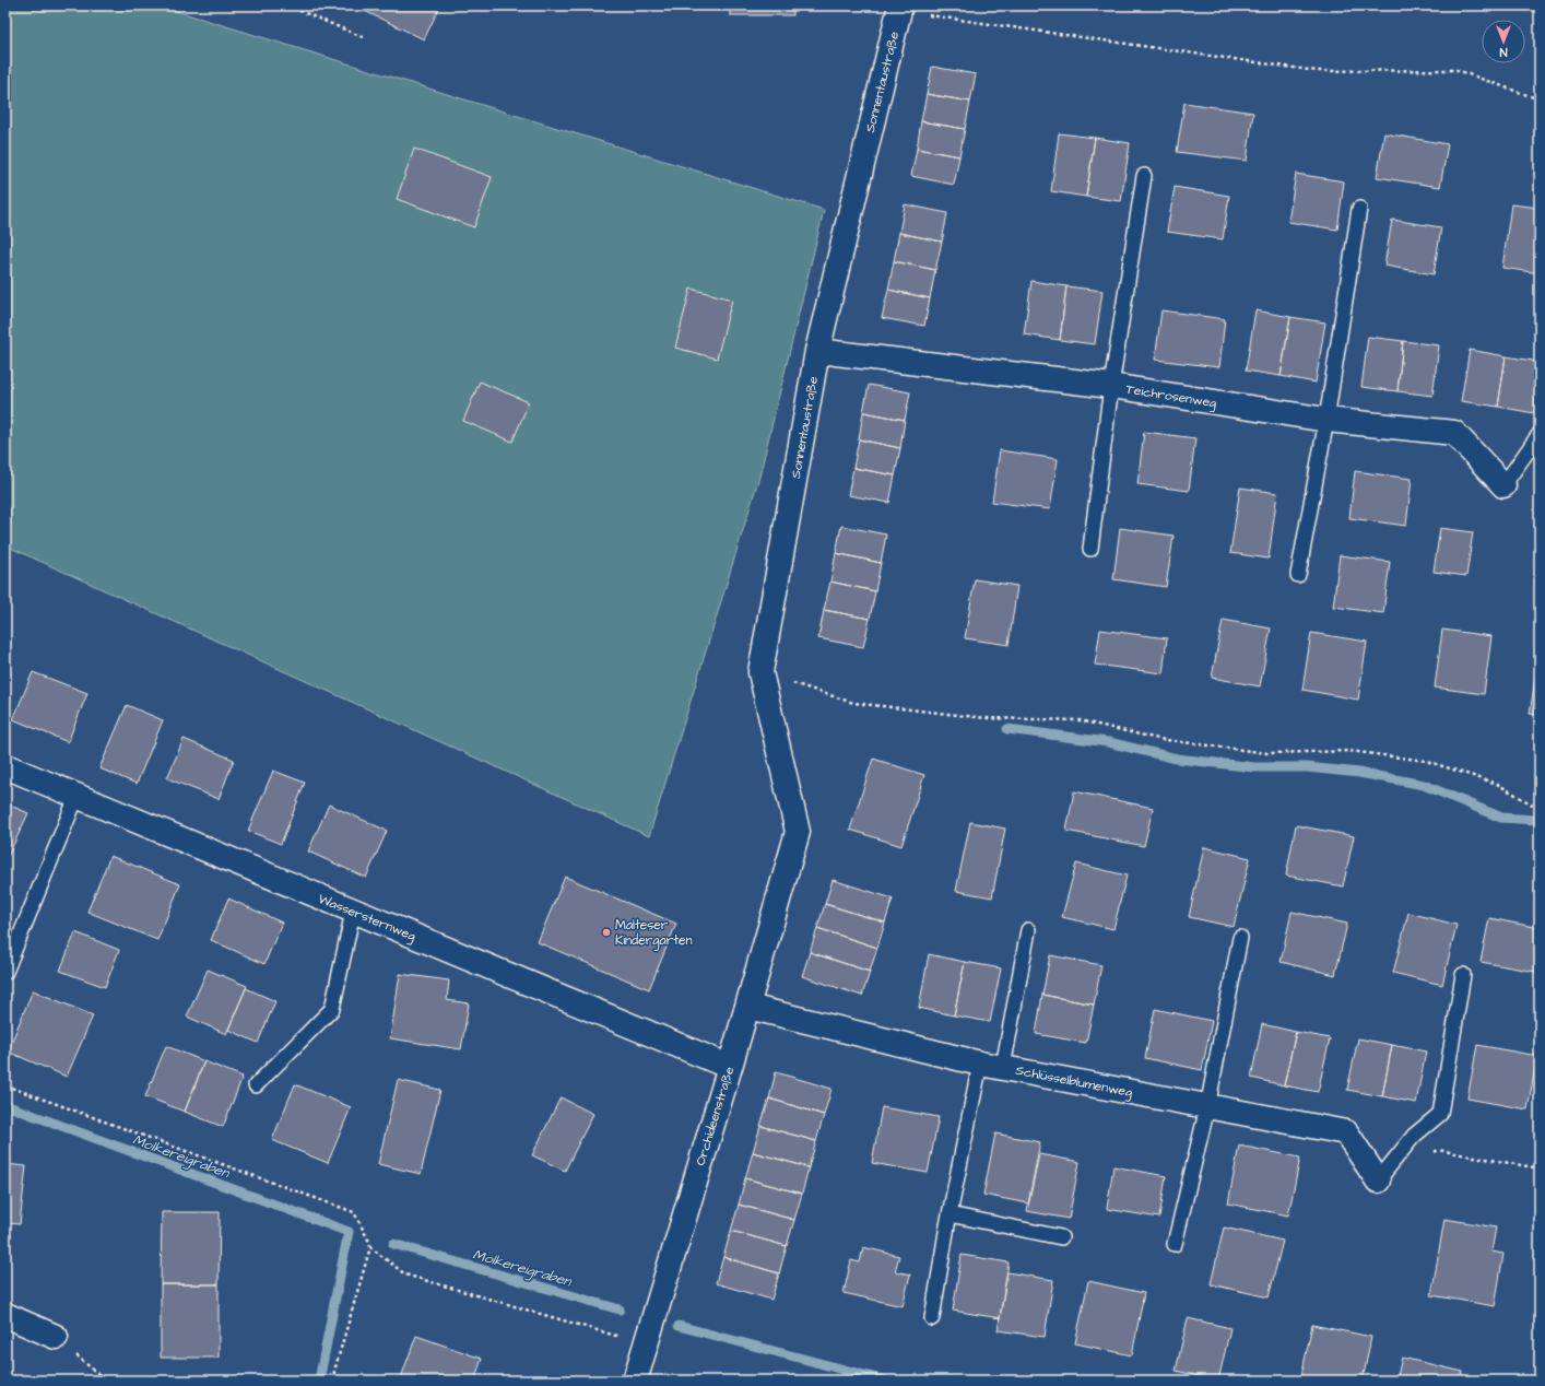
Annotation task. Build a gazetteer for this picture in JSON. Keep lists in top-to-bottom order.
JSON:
{
  "streets": {
    "street": [
      "Sonnentaustraße",
      "Teichrosenweg",
      "Wassersternweg",
      "Schlüsselblumenweg",
      "Orchideenstraße"
    ]
  },
  "crossings": [
    ["Sonnentaustraße", "Teichrosenweg"],
    ["Sonnentaustraße", "Orchideenstraße"],
    ["Wassersternweg", "Orchideenstraße"],
    ["Schlüsselblumenweg", "Orchideenstraße"]
  ],
  "water": ["Molkereigraben"],
  "places": ["Malteser Kindergarten"],
  "north": "bottom"
}
